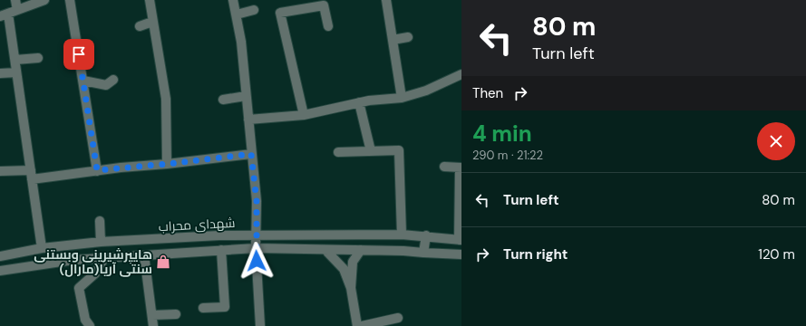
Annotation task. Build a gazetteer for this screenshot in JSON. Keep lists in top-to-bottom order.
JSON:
{
  "streets": {
    "street": ["شهدای محراب"]
  },
  "places": {
    "shop": ["هایپرشیرینی وبستنی سنتی آریا(مارال)"]
  },
  "page": {
    "turn": ["80 m", "Turn left"],
    "then": "Then",
    "heading": ["4 min", "290 m · 21:22"],
    "list": [
      {
        "name": "Turn left",
        "value": "80 m"
      },
      {
        "name": "Turn right",
        "value": "120 m"
      }
    ]
  }
}
